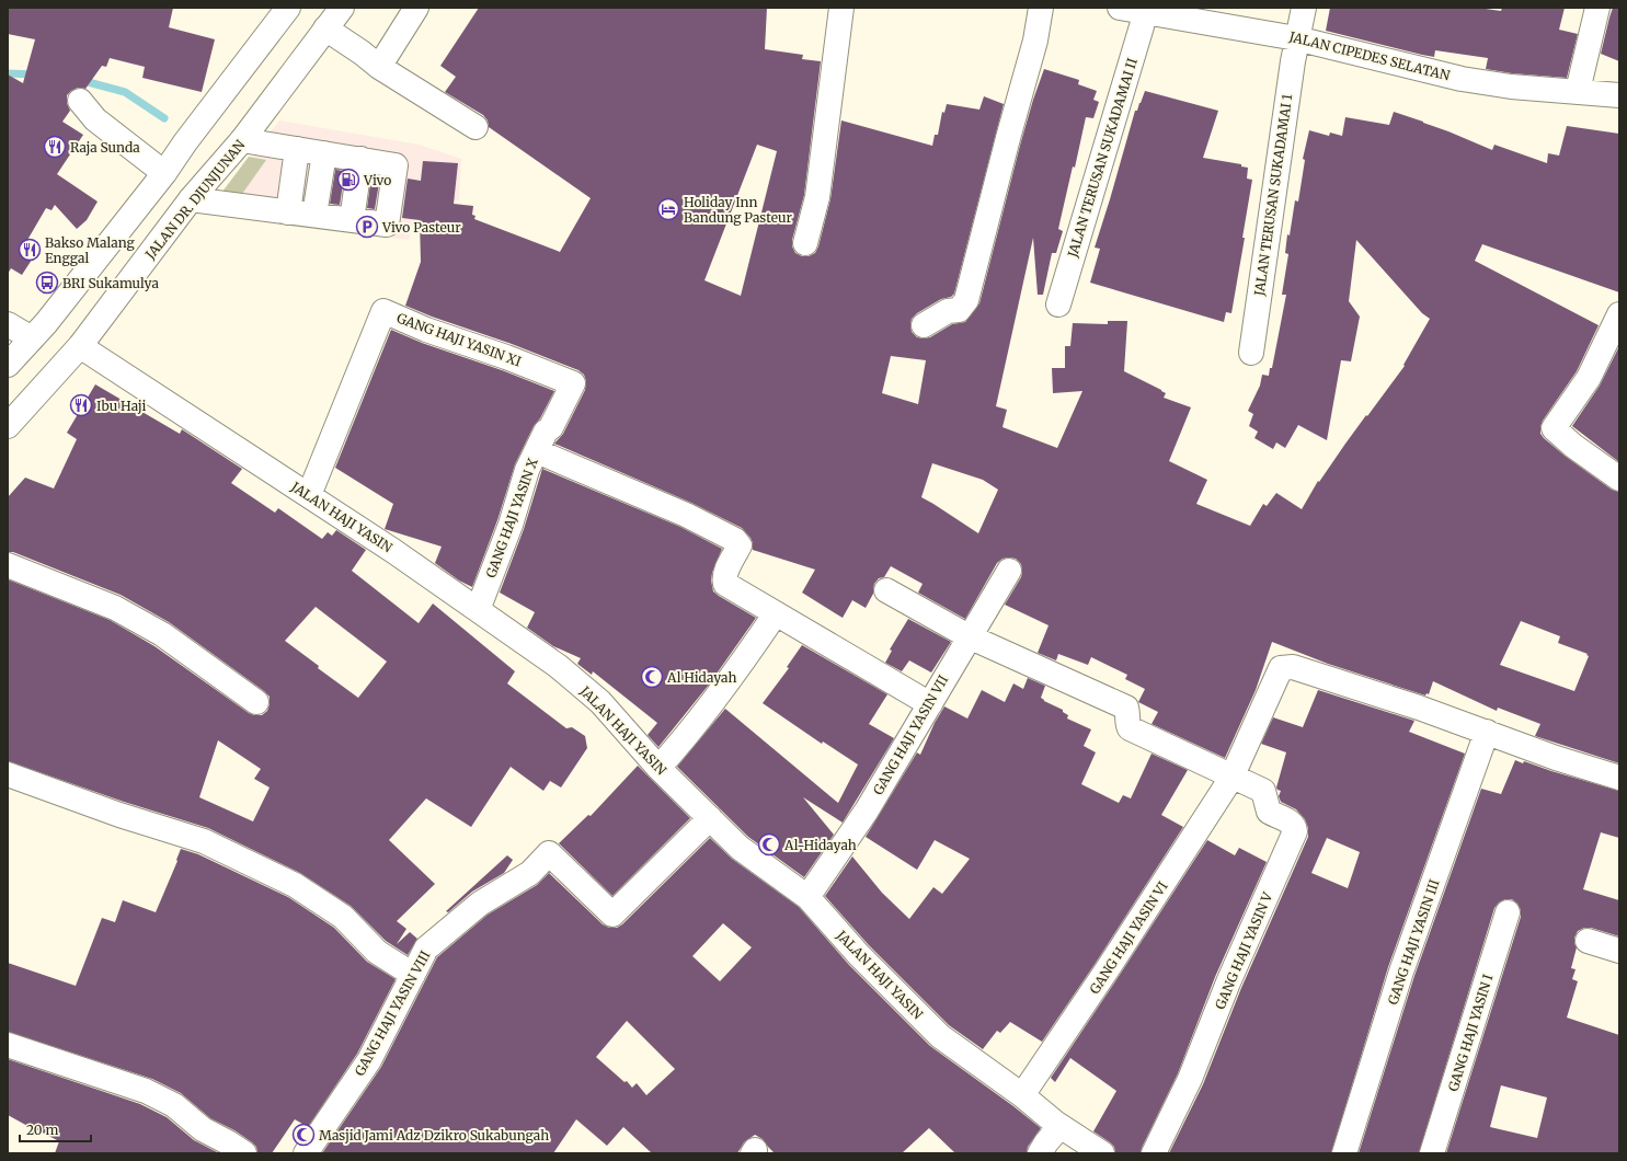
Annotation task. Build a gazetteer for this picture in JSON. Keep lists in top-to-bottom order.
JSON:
{
  "streets": {
    "main road": [
      "JALAN CIPEDES SELATAN",
      "JALAN TERUSAN SUKADAMAI II",
      "JALAN TERUSAN SUKADAMAI 1",
      "JALAN DR. DJUNJUNAN",
      "GANG HAJI YASIN XI",
      "JALAN HAJI YASIN",
      "GANG HAJI YASIN X",
      "GANG HAJI YASIN VII",
      "GANG HAJI YASIN VI",
      "GANG HAJI YASIN III",
      "GANG HAJI YASIN V",
      "GANG HAJI YASIN VIII",
      "GANG HAJI YASIN I"
    ]
  },
  "crossings": [
    ["JALAN CIPEDES SELATAN", "JALAN TERUSAN SUKADAMAI II"],
    ["JALAN CIPEDES SELATAN", "JALAN TERUSAN SUKADAMAI 1"],
    ["JALAN DR. DJUNJUNAN", "JALAN HAJI YASIN"],
    ["GANG HAJI YASIN XI", "JALAN HAJI YASIN"],
    ["GANG HAJI YASIN XI", "GANG HAJI YASIN X"],
    ["JALAN HAJI YASIN", "GANG HAJI YASIN X"],
    ["JALAN HAJI YASIN", "GANG HAJI YASIN VII"],
    ["JALAN HAJI YASIN", "GANG HAJI YASIN VI"],
    ["JALAN HAJI YASIN", "GANG HAJI YASIN VIII"],
    ["GANG HAJI YASIN VI", "GANG HAJI YASIN III"],
    ["GANG HAJI YASIN VI", "GANG HAJI YASIN V"]
  ],
  "places": {
    "restaurant": ["Raja Sunda", "Bakso Malang Enggal", "Ibu Haji"],
    "fuel station": ["Vivo"],
    "hotel": ["Holiday Inn Bandung Pasteur"],
    "parking": ["Vivo Pasteur"],
    "bus stop": ["BRI Sukamulya"],
    "mosque": ["Al Hidayah", "Al-Hidayah", "Masjid Jami Adz Dzikro Sukabungah"]
  },
  "scale_bar": "20 m"
}
